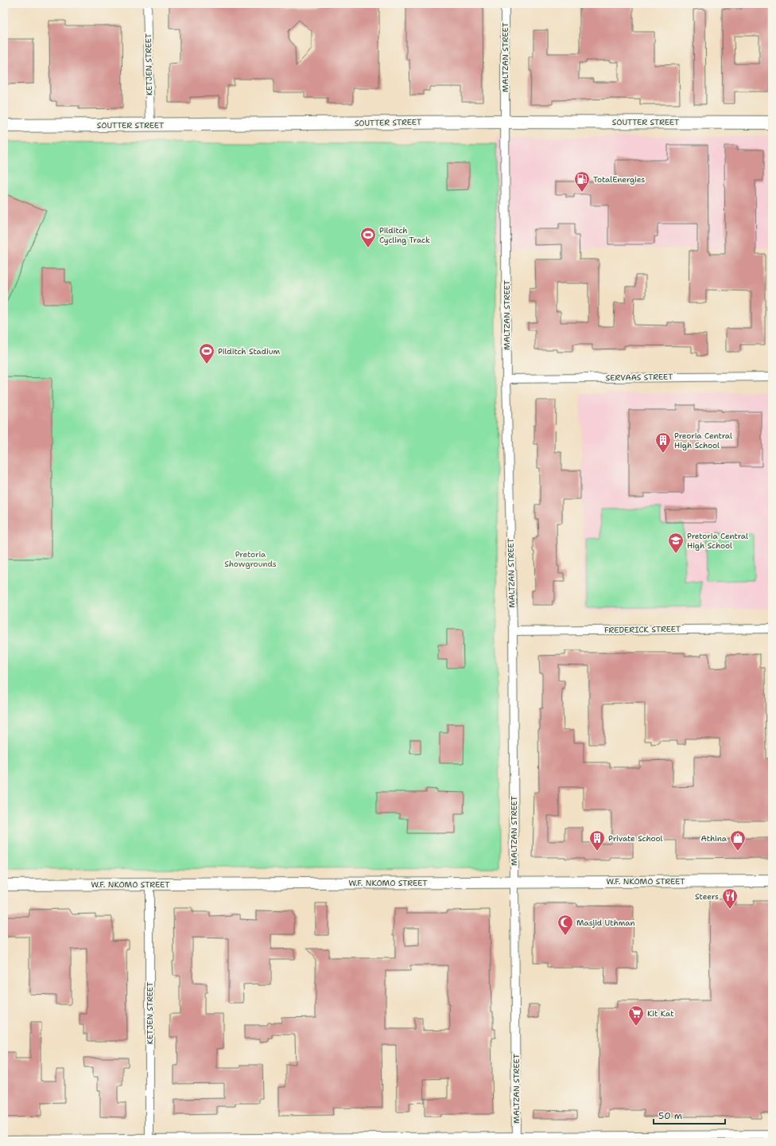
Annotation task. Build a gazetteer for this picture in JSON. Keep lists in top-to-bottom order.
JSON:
{
  "streets": {
    "main road": ["SOUTTER STREET", "W.F. NKOMO STREET"],
    "street": [
      "MALTZAN STREET",
      "KETJEN STREET",
      "SERVAAS STREET",
      "FREDERICK STREET"
    ]
  },
  "crossings": [
    ["MALTZAN STREET", "SOUTTER STREET"],
    ["MALTZAN STREET", "SERVAAS STREET"],
    ["MALTZAN STREET", "FREDERICK STREET"],
    ["MALTZAN STREET", "W.F. NKOMO STREET"],
    ["KETJEN STREET", "SOUTTER STREET"],
    ["KETJEN STREET", "W.F. NKOMO STREET"]
  ],
  "parks": ["Pretoria Showgrounds"],
  "places": {
    "fuel station": ["TotalEnergies"],
    "sports": ["Pilditch Cycling Track", "Pilditch Stadium"],
    "building": ["Preoria Central High School", "Private School"],
    "school or university": ["Pretoria Central High School"],
    "shop": ["Athina"],
    "restaurant": ["Steers"],
    "mosque": ["Masjid Uthman"],
    "supermarket": ["Kit Kat"]
  },
  "scale_bar": "50 m"
}
